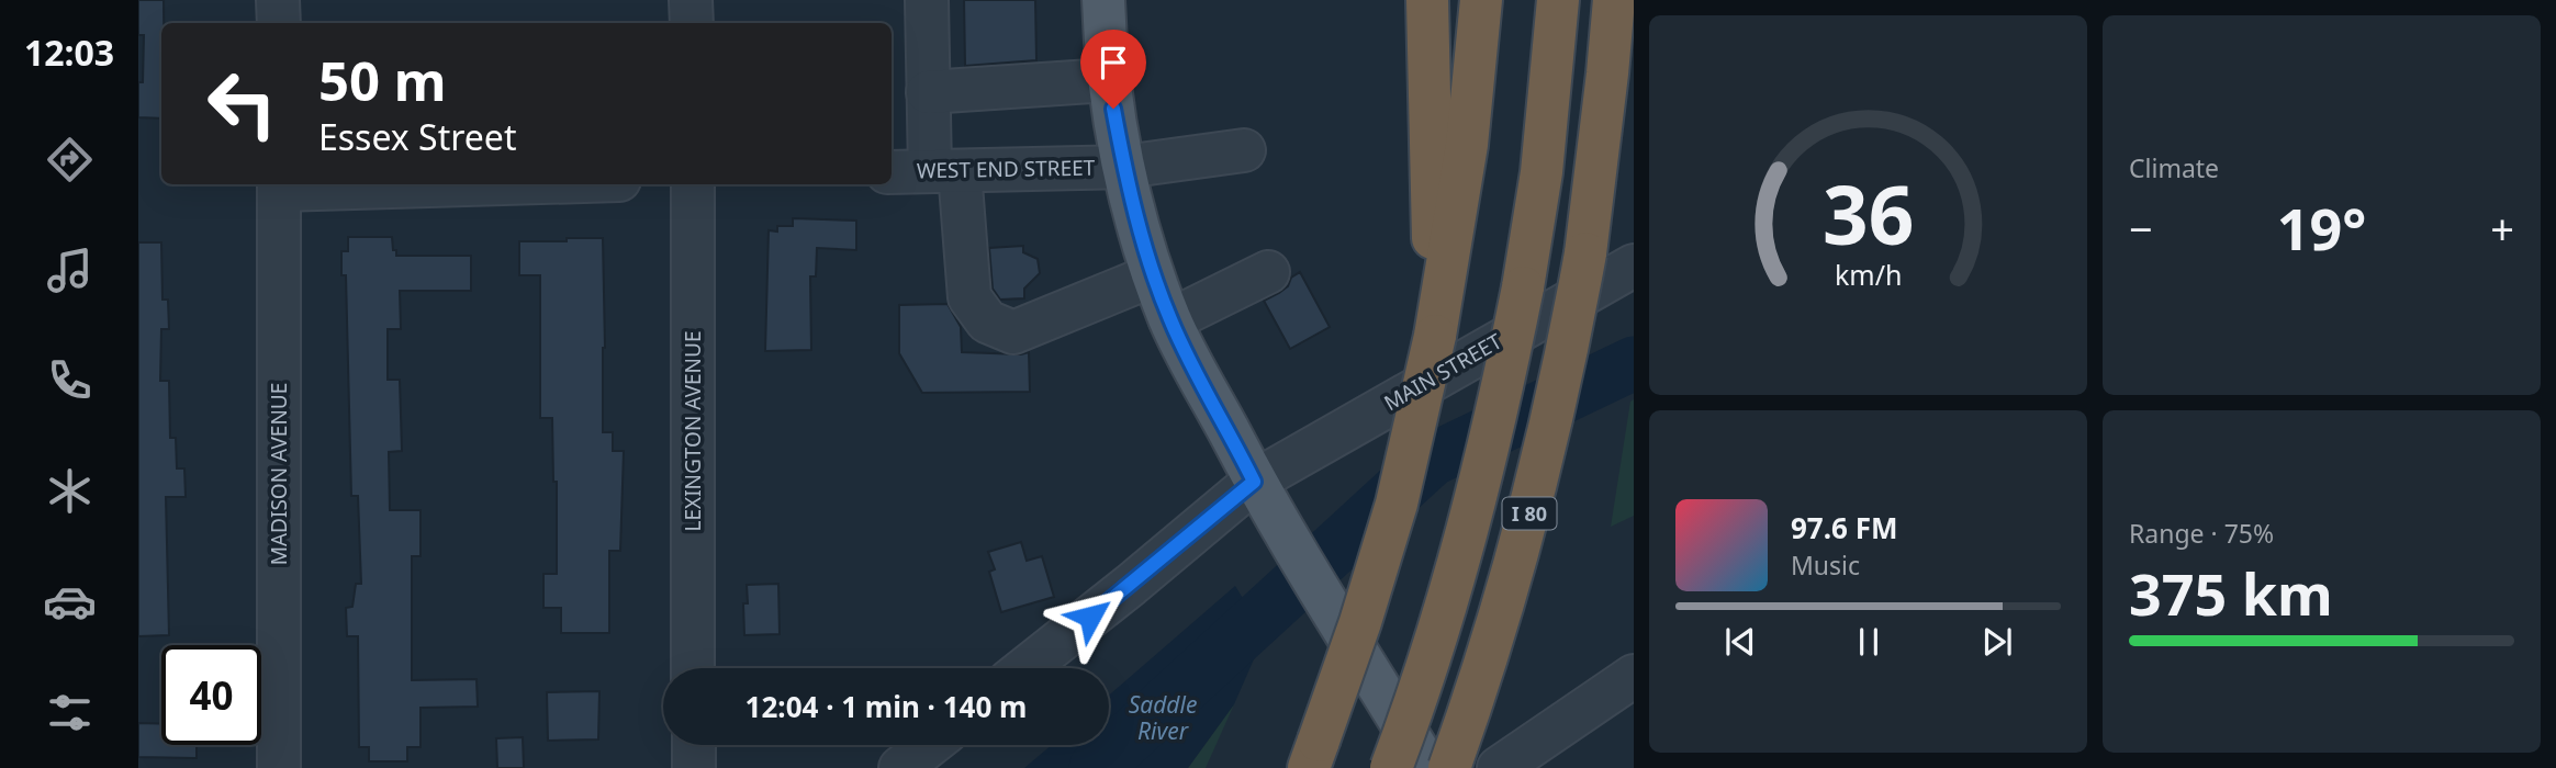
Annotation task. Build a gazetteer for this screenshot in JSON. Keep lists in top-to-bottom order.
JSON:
{
  "streets": {
    "highway": ["I 80"],
    "street": [
      "WEST END STREET",
      "MAIN STREET",
      "LEXINGTON AVENUE",
      "MADISON AVENUE"
    ]
  },
  "water": ["Saddle River"],
  "page": {
    "tabs": "12:03",
    "tile": [
      "Climate",
      ["Range · 75%", "375 km"]
    ],
    "turn": ["50 m", "Essex Street"],
    "heat": ["−", "19°", "+"],
    "song": ["97.6 FM", "Music"],
    "limit": "40",
    "trip": "12:04 · 1 min · 140 m",
    "gauge": ["36", "km/h"]
  }
}
